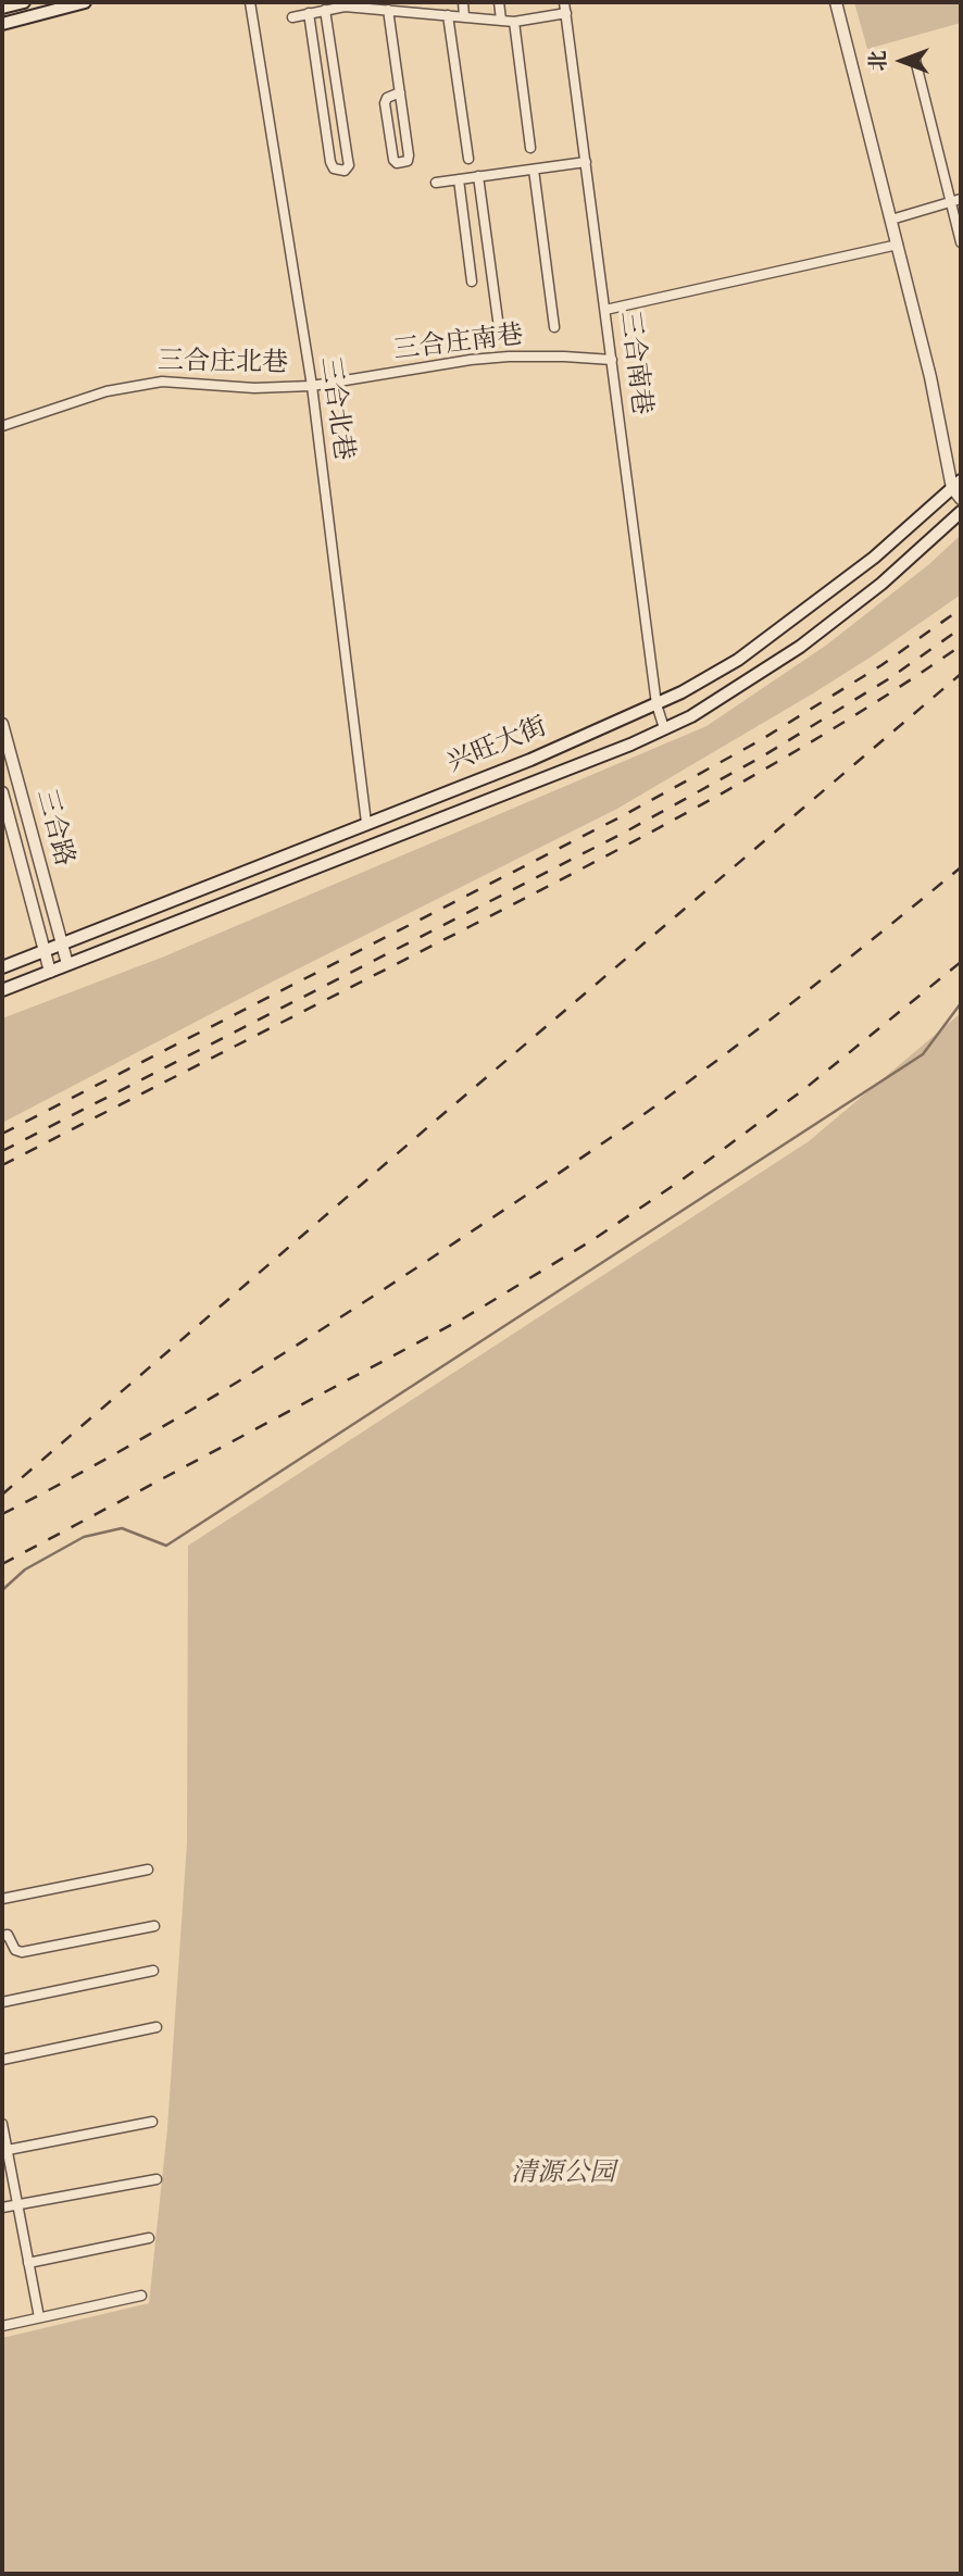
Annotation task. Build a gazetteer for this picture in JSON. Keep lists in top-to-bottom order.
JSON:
{
  "streets": {
    "main road": ["兴旺大街"],
    "street": [
      "三合庄南巷",
      "三合南巷",
      "三合庄北巷",
      "三合北巷",
      "三合路"
    ]
  },
  "crossings": [
    ["三合庄南巷", "三合南巷"],
    ["三合庄南巷", "三合庄北巷"],
    ["三合庄南巷", "三合北巷"],
    ["三合南巷", "兴旺大街"],
    ["三合庄北巷", "三合北巷"],
    ["三合北巷", "兴旺大街"],
    ["兴旺大街", "三合路"]
  ],
  "parks": ["清源公园"],
  "north": "left"
}
